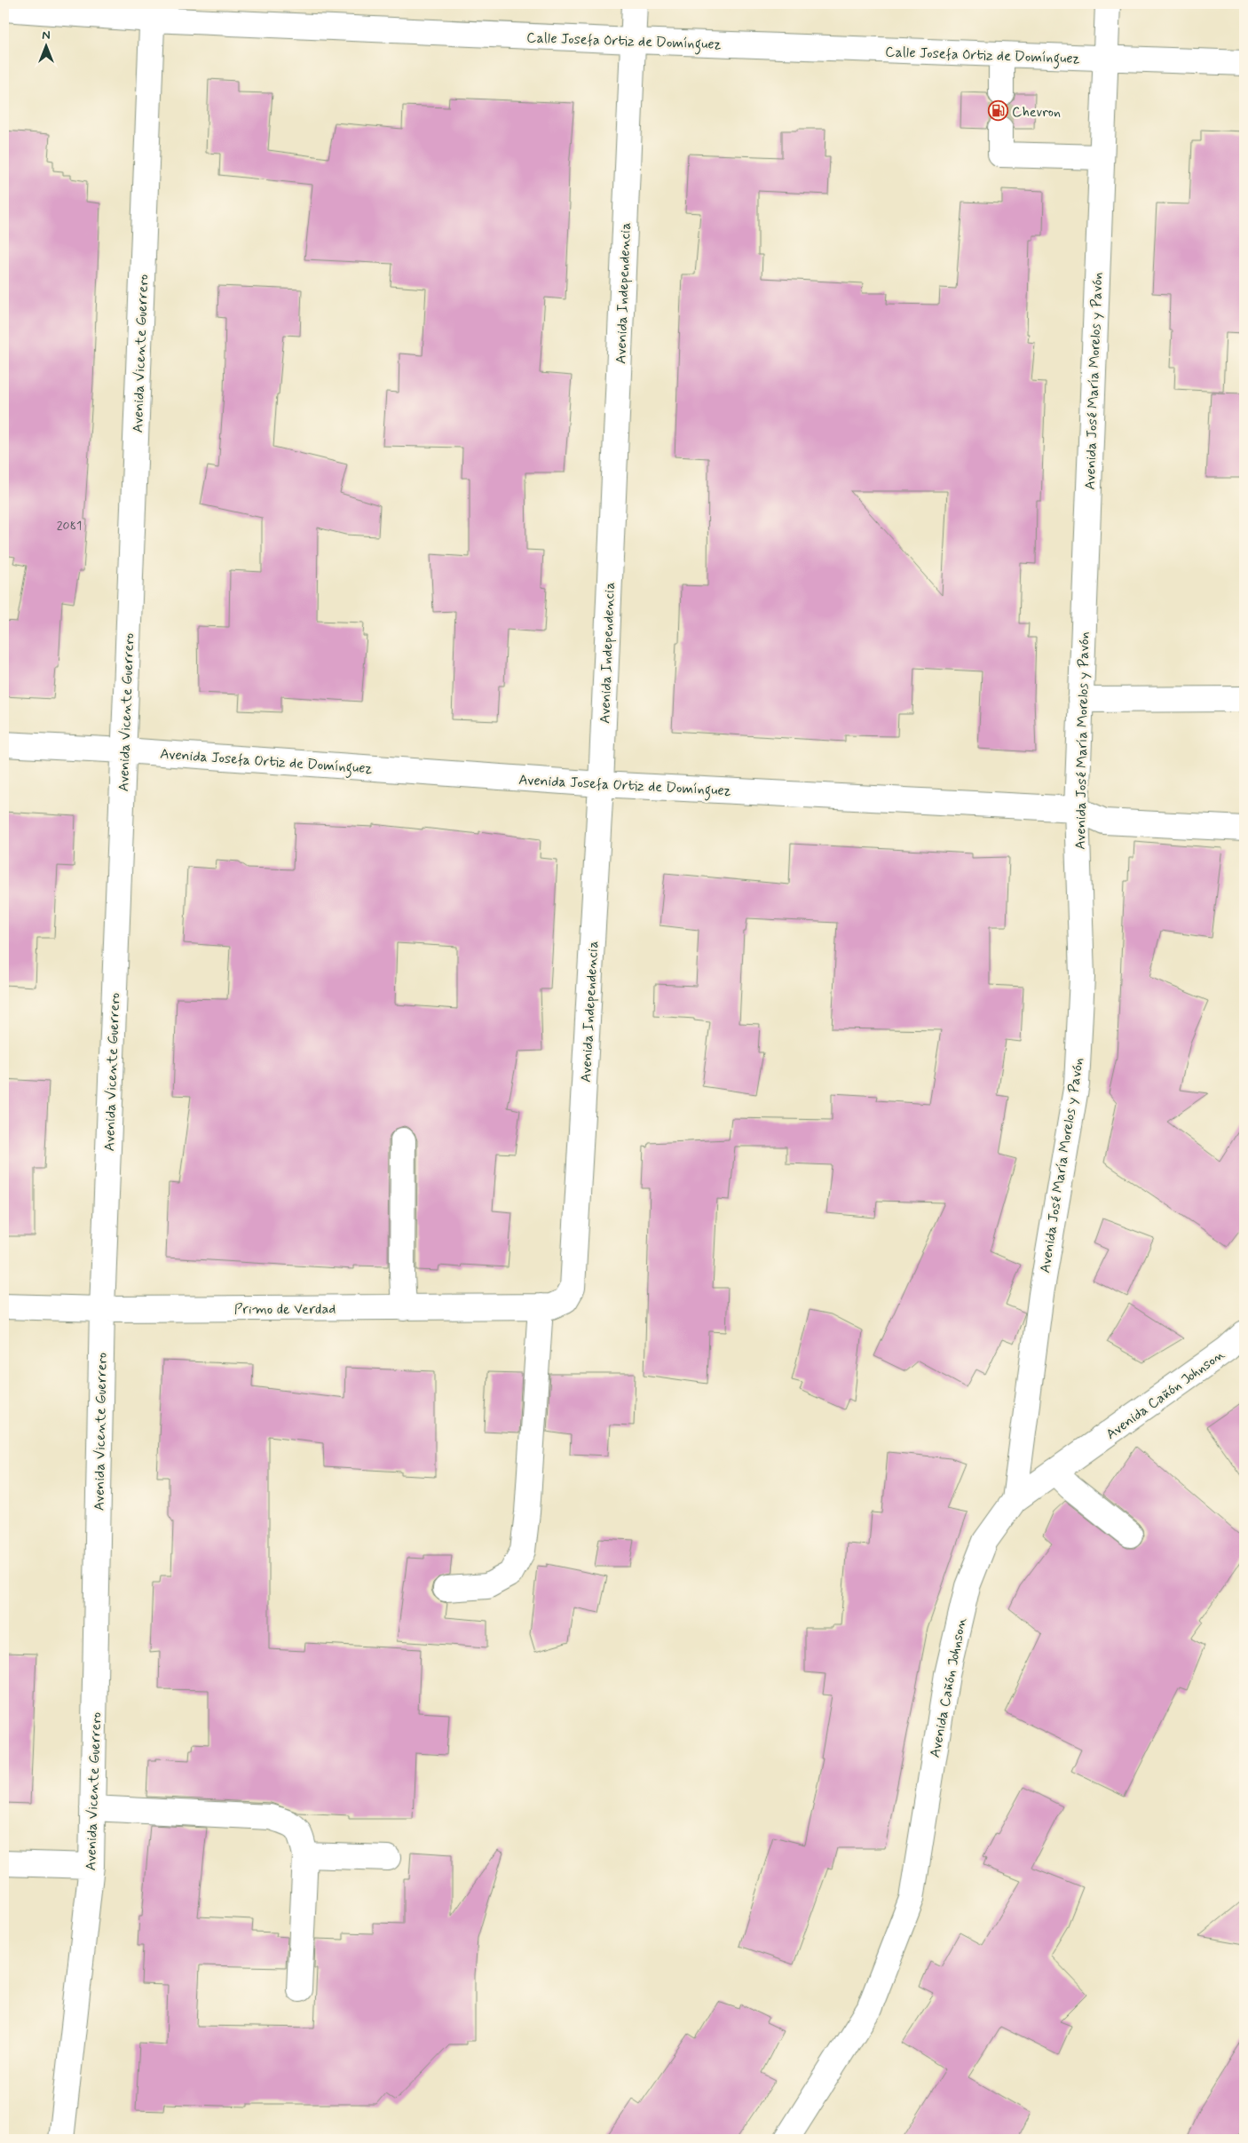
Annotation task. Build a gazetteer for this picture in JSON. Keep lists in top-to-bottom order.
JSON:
{
  "streets": {
    "street": [
      "Calle Josefa Ortiz de Domínguez",
      "Avenida Independencia",
      "Avenida Vicente Guerrero",
      "Avenida José María Morelos y Pavón",
      "Avenida Josefa Ortiz de Domínguez",
      "Primo de Verdad",
      "Avenida Cañón Johnson"
    ]
  },
  "crossings": [
    ["Calle Josefa Ortiz de Domínguez", "Avenida Independencia"],
    ["Calle Josefa Ortiz de Domínguez", "Avenida Vicente Guerrero"],
    ["Calle Josefa Ortiz de Domínguez", "Avenida José María Morelos y Pavón"],
    ["Avenida Independencia", "Avenida Josefa Ortiz de Domínguez"],
    ["Avenida Independencia", "Primo de Verdad"],
    ["Avenida Vicente Guerrero", "Avenida Josefa Ortiz de Domínguez"],
    ["Avenida Vicente Guerrero", "Primo de Verdad"],
    ["Avenida José María Morelos y Pavón", "Avenida Josefa Ortiz de Domínguez"],
    ["Avenida José María Morelos y Pavón", "Avenida Cañón Johnson"]
  ],
  "places": {
    "fuel station": ["Chevron"]
  },
  "house_numbers": ["2081"],
  "north": "top"
}
